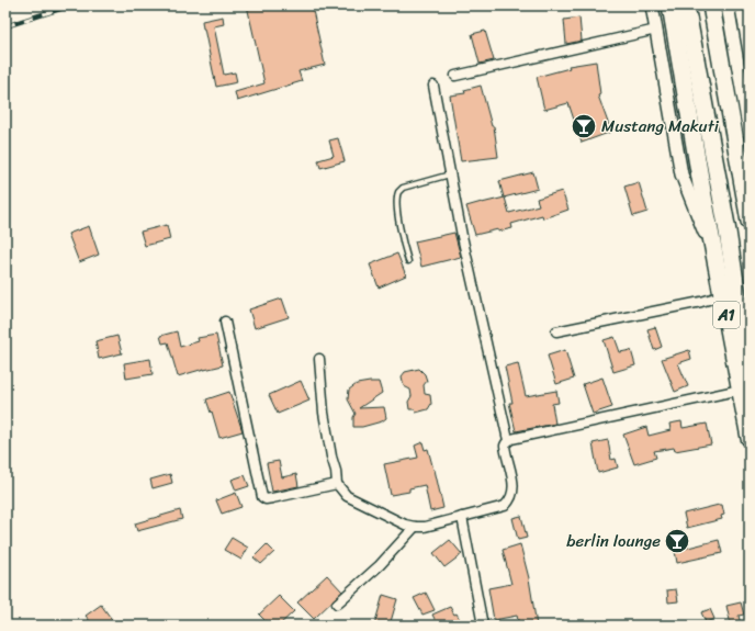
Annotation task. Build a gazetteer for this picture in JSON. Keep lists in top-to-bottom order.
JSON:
{
  "streets": {
    "highway": ["A1"]
  },
  "places": {
    "bar": ["Mustang Makuti", "berlin lounge"]
  }
}
